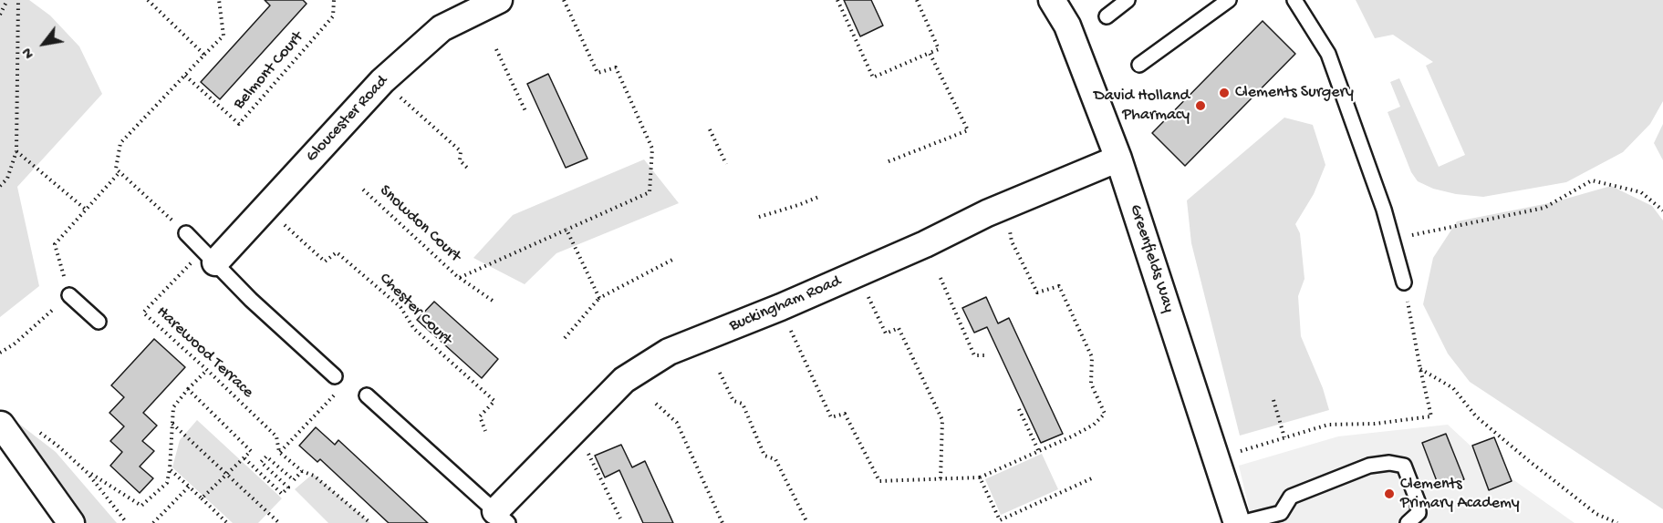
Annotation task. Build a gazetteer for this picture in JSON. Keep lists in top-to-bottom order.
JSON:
{
  "streets": {
    "street": ["Gloucester Road", "Greenfields Way", "Buckingham Road"],
    "path": [
      "Belmont Court",
      "Snowdon Court",
      "Chester Court",
      "Harewood Terrace"
    ]
  },
  "crossings": [
    ["Gloucester Road", "Chester Court"],
    ["Gloucester Road", "Harewood Terrace"],
    ["Greenfields Way", "Buckingham Road"]
  ],
  "places": ["Clements Surgery", "David Holland Pharmacy", "Clements Primary Academy"],
  "north": "bottom left"
}
